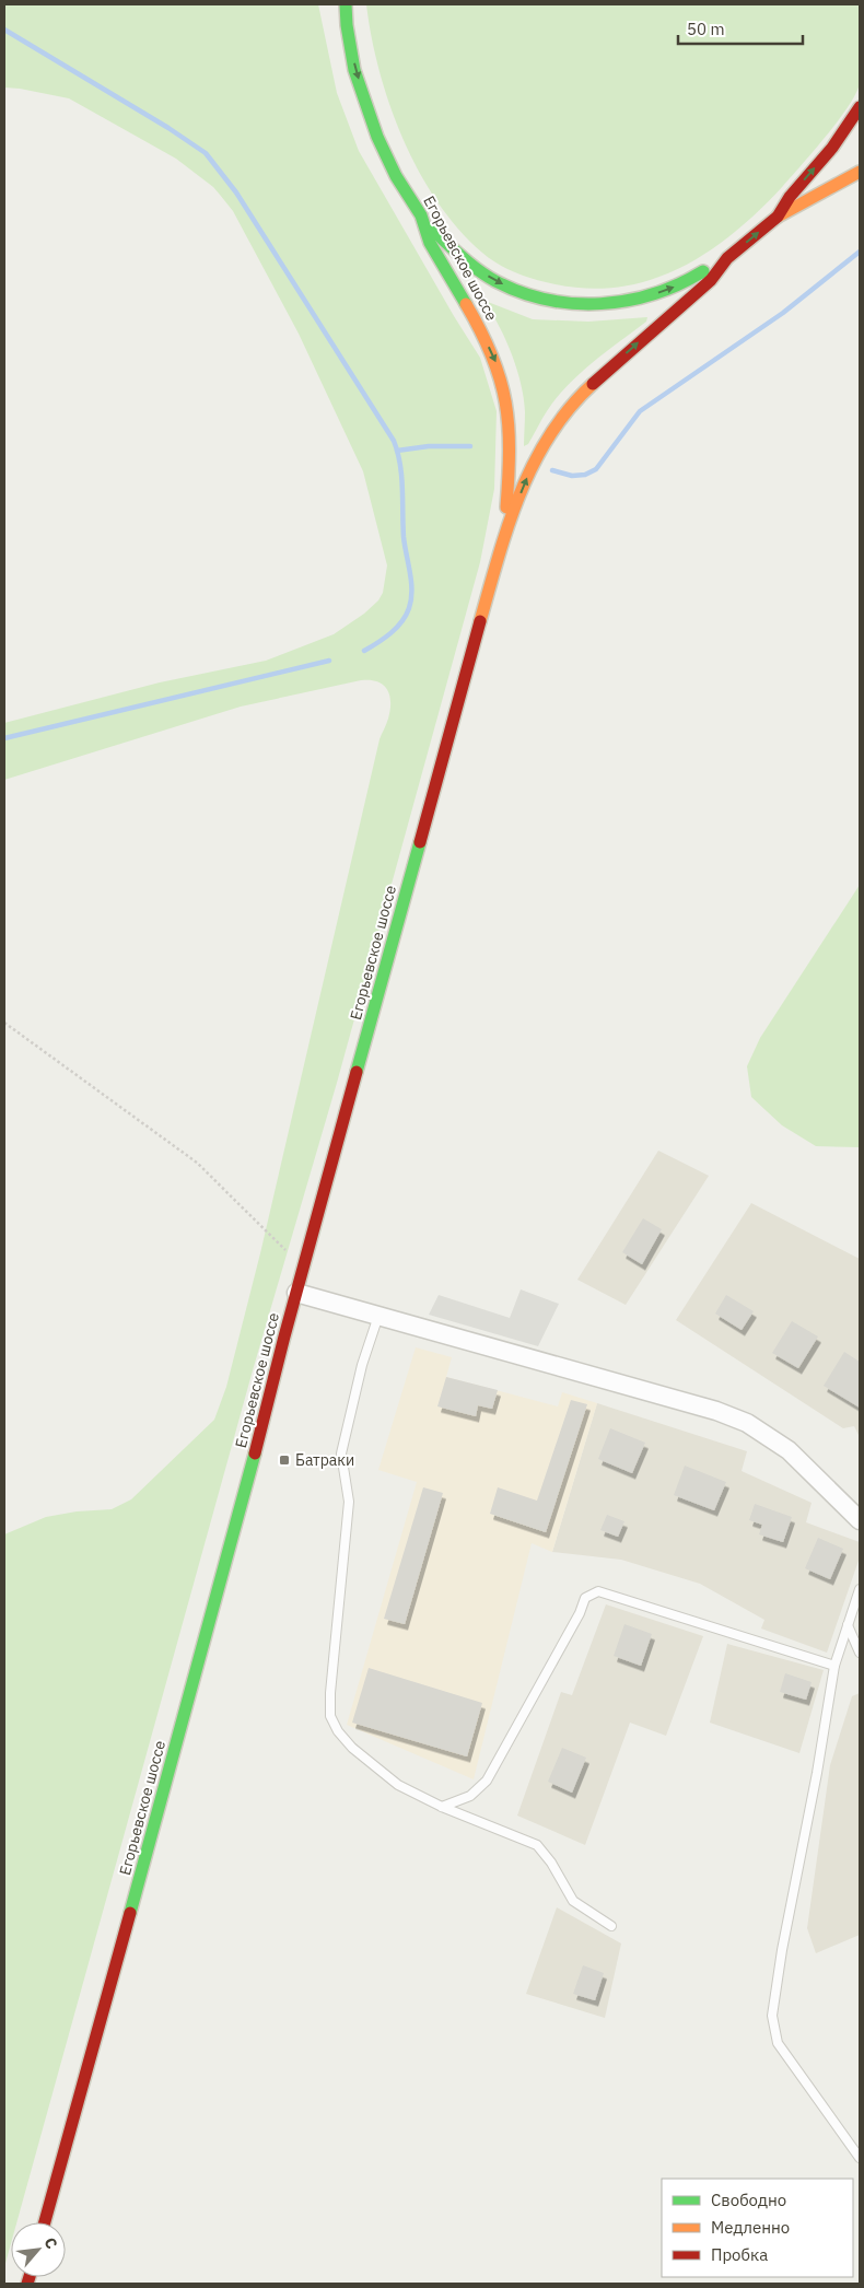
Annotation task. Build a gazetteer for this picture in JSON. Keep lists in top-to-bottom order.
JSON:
{
  "streets": {
    "main road": ["Егорьевское шоссе"]
  },
  "places": {
    "transit": ["Батраки"]
  },
  "legend": ["Свободно", "Медленно", "Пробка"],
  "scale_bar": "50 m",
  "north": "top right"
}
